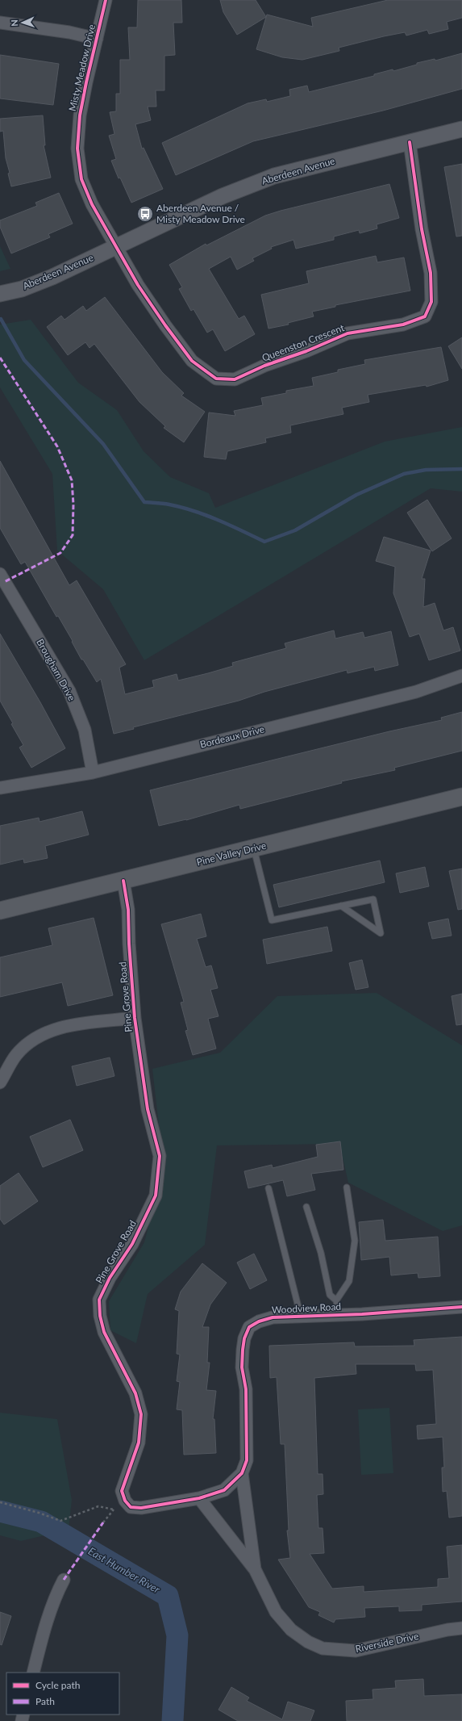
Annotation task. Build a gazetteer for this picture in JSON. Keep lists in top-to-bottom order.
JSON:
{
  "streets": {
    "main road": ["Pine Valley Drive"],
    "street": [
      "Misty Meadow Drive",
      "Aberdeen Avenue",
      "Queenston Crescent",
      "Brougham Drive",
      "Bordeaux Drive",
      "Pine Grove Road",
      "Woodview Road",
      "Riverside Drive"
    ]
  },
  "crossings": [
    ["Misty Meadow Drive", "Aberdeen Avenue"],
    ["Misty Meadow Drive", "Queenston Crescent"],
    ["Aberdeen Avenue", "Queenston Crescent"],
    ["Brougham Drive", "Bordeaux Drive"],
    ["Pine Valley Drive", "Pine Grove Road"],
    ["Woodview Road", "Riverside Drive"]
  ],
  "water": ["East Humber River"],
  "places": {
    "bus stop": ["Aberdeen Avenue / Misty Meadow Drive"]
  },
  "legend": ["Cycle path", "Path"],
  "north": "left"
}
